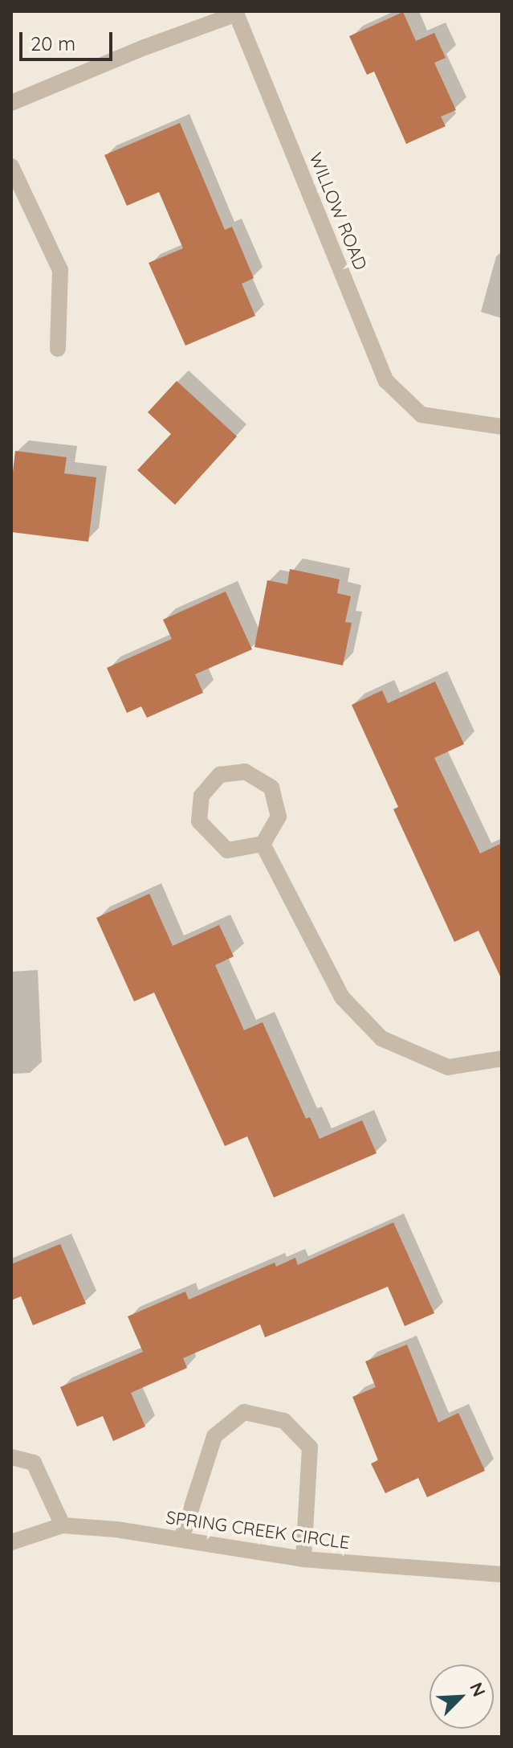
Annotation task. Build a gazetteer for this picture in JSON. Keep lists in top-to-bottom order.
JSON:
{
  "streets": {
    "street": ["WILLOW ROAD", "SPRING CREEK CIRCLE"]
  },
  "scale_bar": "20 m",
  "north": "top right"
}
